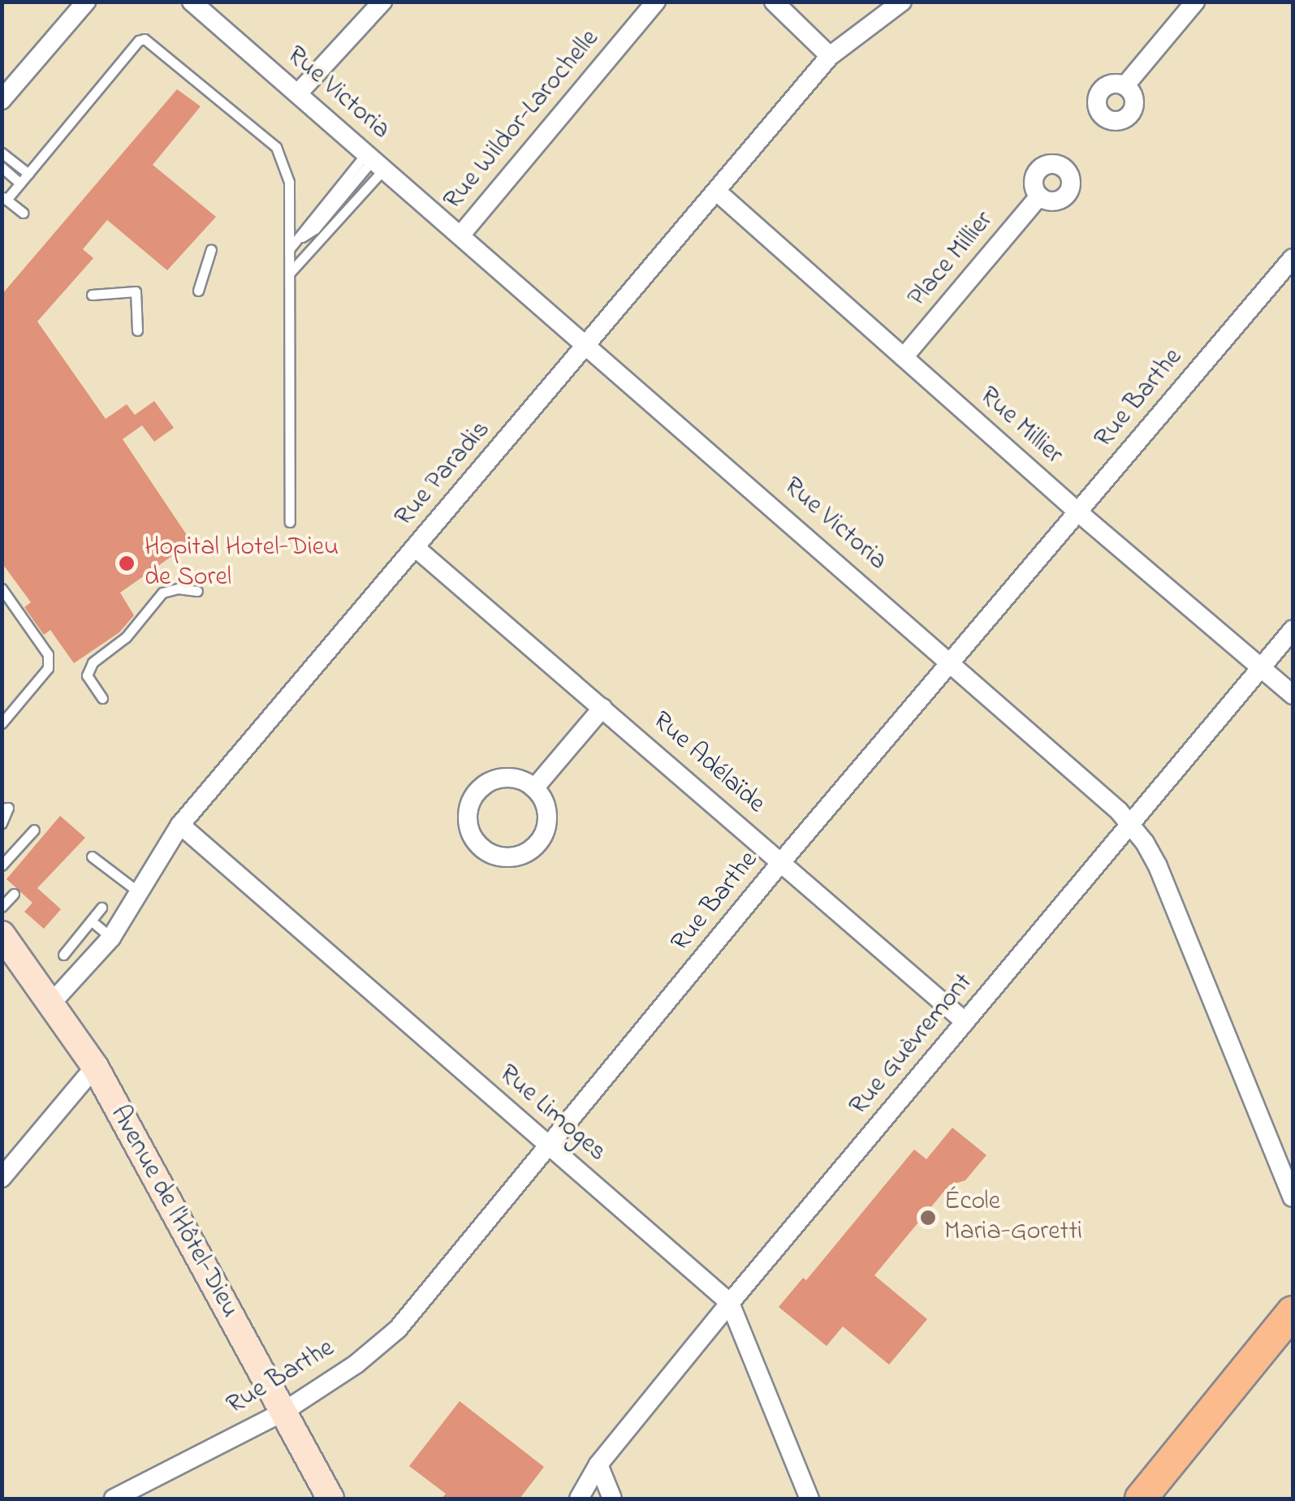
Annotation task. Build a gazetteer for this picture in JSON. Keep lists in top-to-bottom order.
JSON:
{
  "streets": {
    "street": [
      "Rue Victoria",
      "Rue Wildor-Larochelle",
      "Place Millier",
      "Rue Barthe",
      "Rue Millier",
      "Rue Paradis",
      "Rue Adélaïde",
      "Rue Guèvremont",
      "Rue Limoges",
      "Avenue de l'Hôtel-Dieu"
    ]
  },
  "crossings": [
    ["Rue Victoria", "Rue Wildor-Larochelle"],
    ["Rue Victoria", "Rue Barthe"],
    ["Rue Victoria", "Rue Paradis"],
    ["Rue Victoria", "Rue Guèvremont"],
    ["Place Millier", "Rue Millier"],
    ["Rue Barthe", "Rue Millier"],
    ["Rue Barthe", "Rue Adélaïde"],
    ["Rue Barthe", "Rue Limoges"],
    ["Rue Barthe", "Avenue de l'Hôtel-Dieu"],
    ["Rue Millier", "Rue Paradis"],
    ["Rue Millier", "Rue Guèvremont"],
    ["Rue Paradis", "Rue Adélaïde"],
    ["Rue Paradis", "Rue Limoges"],
    ["Rue Paradis", "Avenue de l'Hôtel-Dieu"],
    ["Rue Adélaïde", "Rue Guèvremont"],
    ["Rue Guèvremont", "Rue Limoges"]
  ],
  "places": ["Hopital Hotel-Dieu de Sorel", "École Maria-Goretti"]
}
